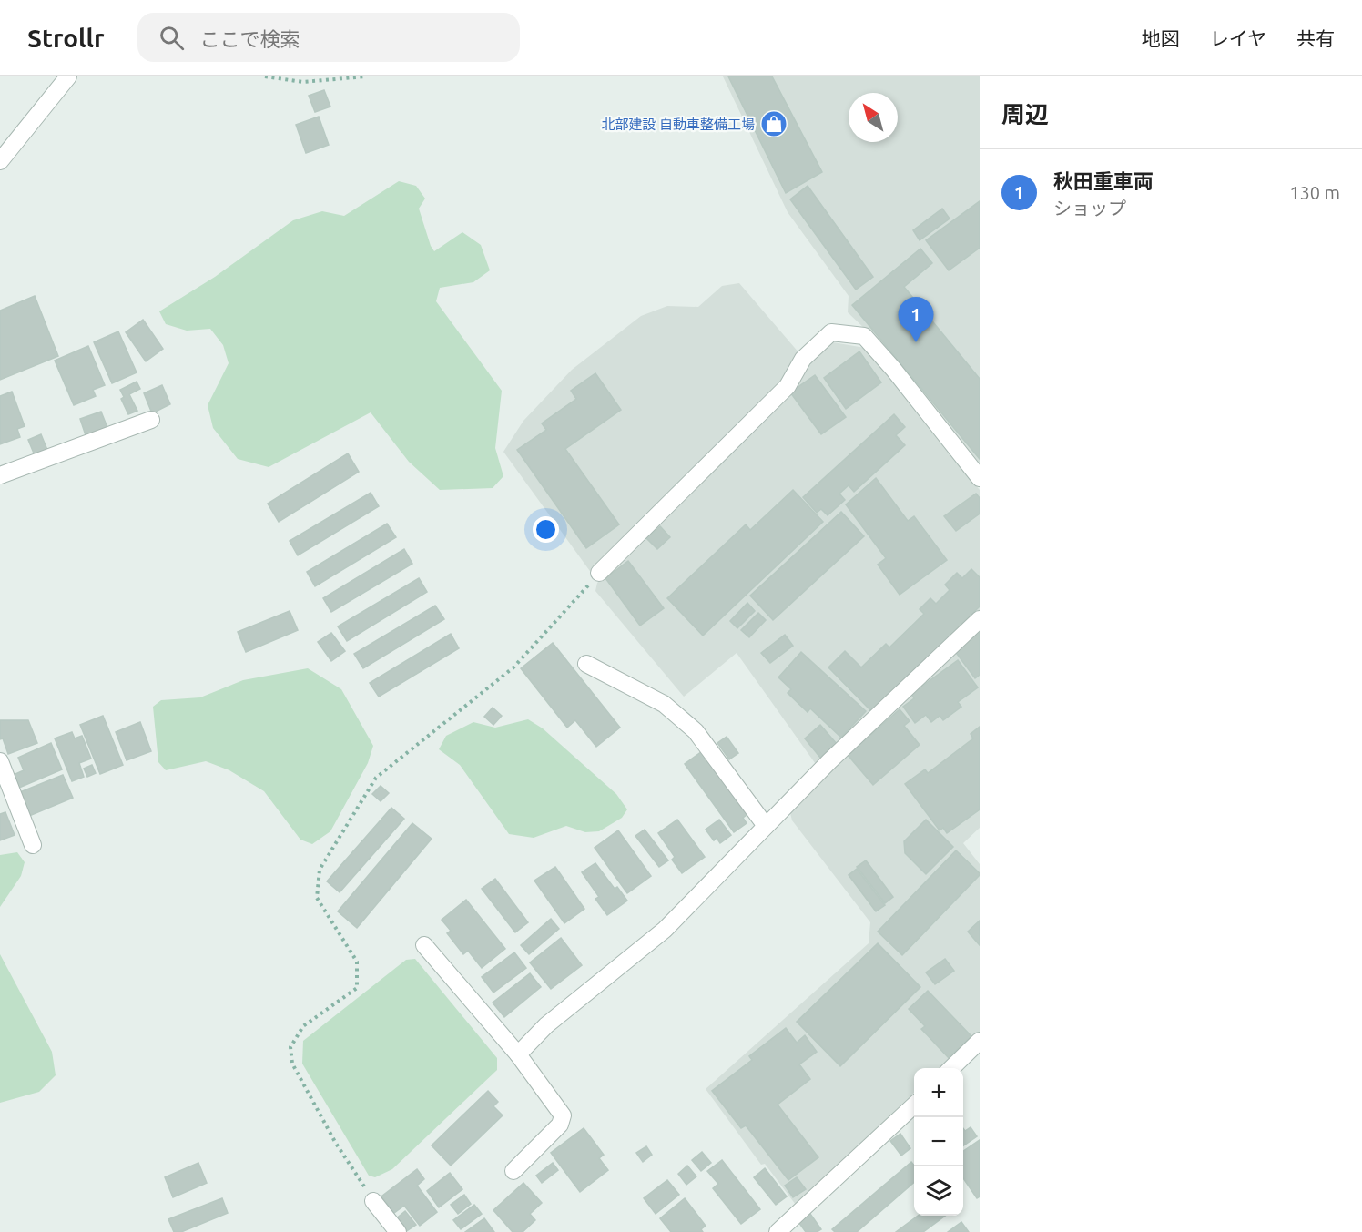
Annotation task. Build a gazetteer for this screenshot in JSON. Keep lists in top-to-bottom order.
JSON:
{
  "places": {
    "shop": ["北部建設 自動車整備工場"]
  },
  "north": "top left",
  "page": {
    "header": "Strollr",
    "search": "ここで検索",
    "nav": ["地図", "レイヤ", "共有"],
    "heading": "周辺",
    "list": [
      {
        "mark": "1",
        "name": "秋田重車両",
        "note": "ショップ",
        "value": "130 m"
      }
    ],
    "pins": "1",
    "map_buttons": ["+", "−"]
  }
}
